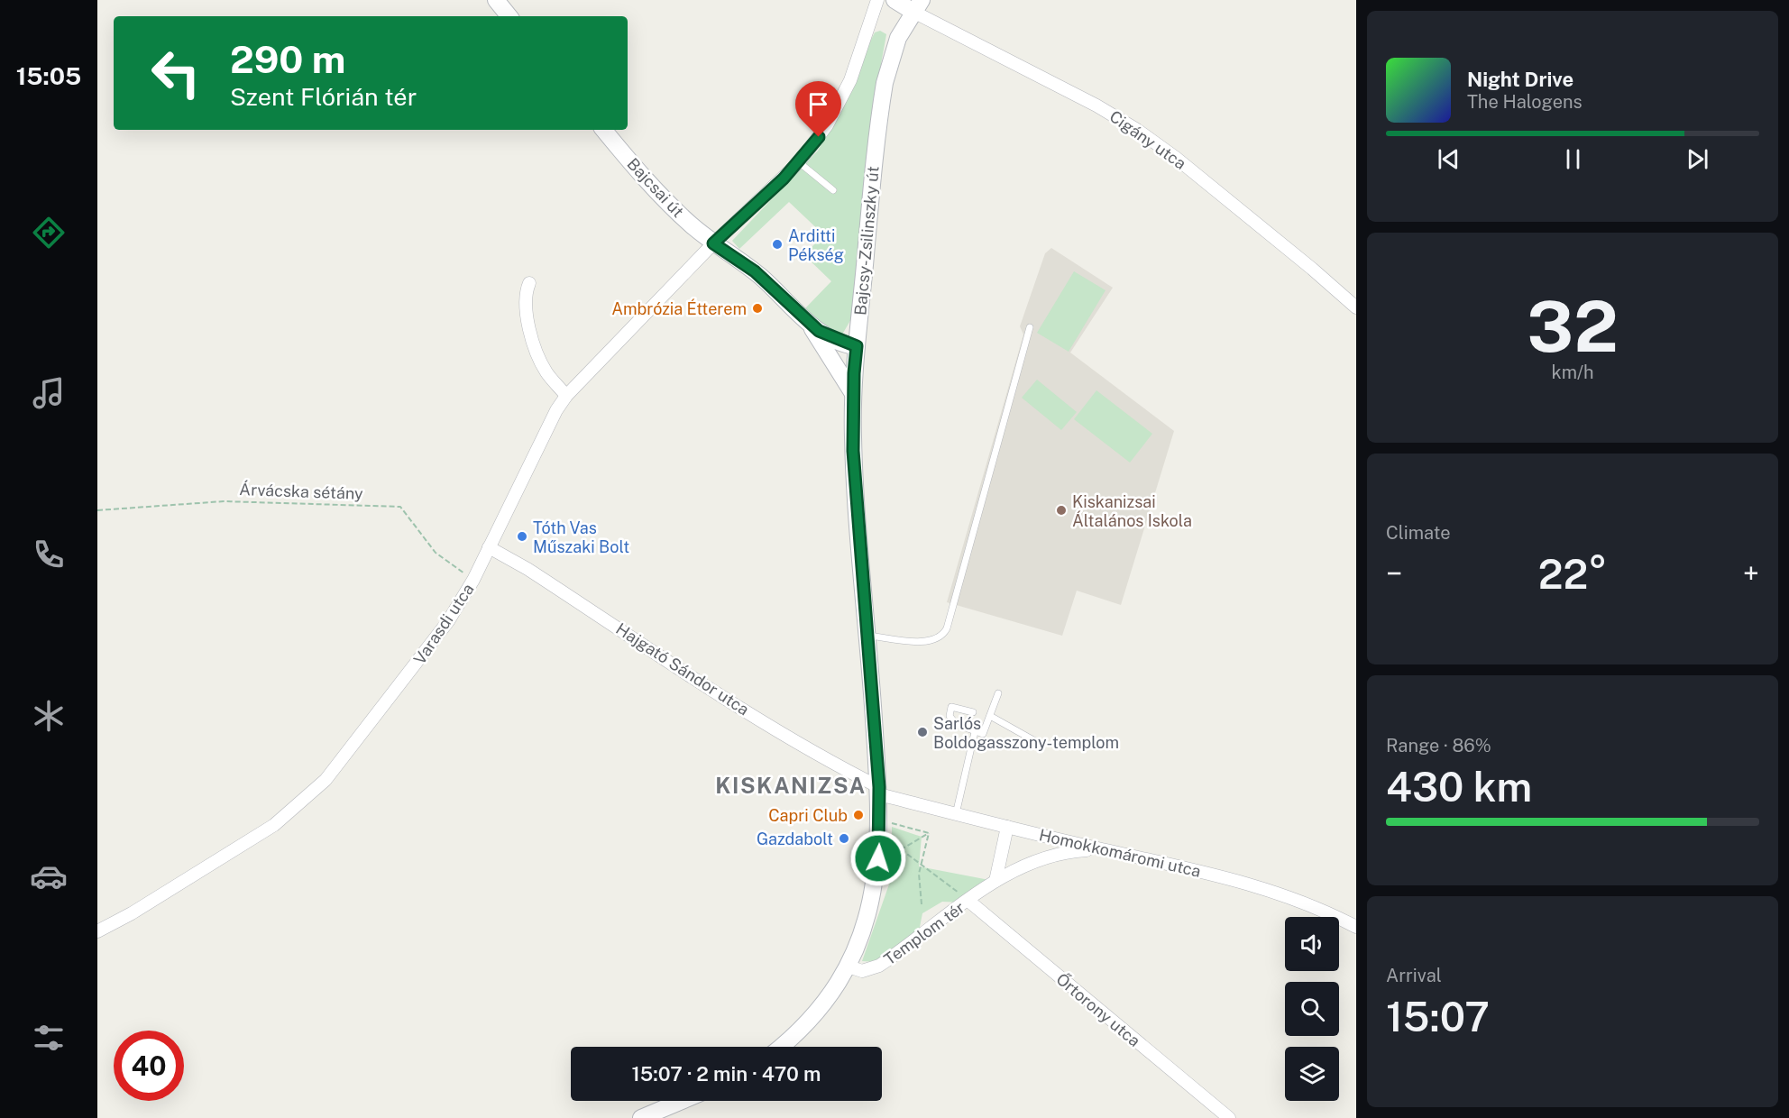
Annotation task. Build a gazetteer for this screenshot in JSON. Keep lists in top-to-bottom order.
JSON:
{
  "streets": {
    "main road": ["Bajcsai út", "Bajcsy-Zsilinszky út"],
    "street": [
      "Cigány utca",
      "Varasdi utca",
      "Hajgató Sándor utca",
      "Homokkomáromi utca",
      "Templom tér",
      "Őrtorony utca"
    ],
    "path": ["Árvácska sétány"]
  },
  "crossings": [
    ["Cigány utca", "Bajcsy-Zsilinszky út"],
    ["Bajcsai út", "Varasdi utca"],
    ["Bajcsy-Zsilinszky út", "Hajgató Sándor utca"],
    ["Bajcsy-Zsilinszky út", "Homokkomáromi utca"],
    ["Bajcsy-Zsilinszky út", "Templom tér"],
    ["Árvácska sétány", "Varasdi utca"],
    ["Varasdi utca", "Hajgató Sándor utca"],
    ["Hajgató Sándor utca", "Homokkomáromi utca"],
    ["Homokkomáromi utca", "Templom tér"],
    ["Templom tér", "Őrtorony utca"]
  ],
  "districts": ["KISKANIZSA"],
  "places": [
    "Arditti Pékség",
    "Ambrózia Étterem",
    "Kiskanizsai Általános Iskola",
    "Tóth Vas Műszaki Bolt",
    "Sarlós Boldogasszony-templom",
    "Capri Club",
    "Gazdabolt"
  ],
  "page": {
    "tabs": "15:05",
    "turn": ["290 m", "Szent Flórián tér"],
    "song": ["Night Drive", "The Halogens"],
    "tile": [
      ["32", "km/h"],
      "Climate",
      ["Range · 86%", "430 km"],
      ["Arrival", "15:07"]
    ],
    "heat": ["−", "22°", "+"],
    "limit": "40",
    "trip": "15:07 · 2 min · 470 m"
  }
}
